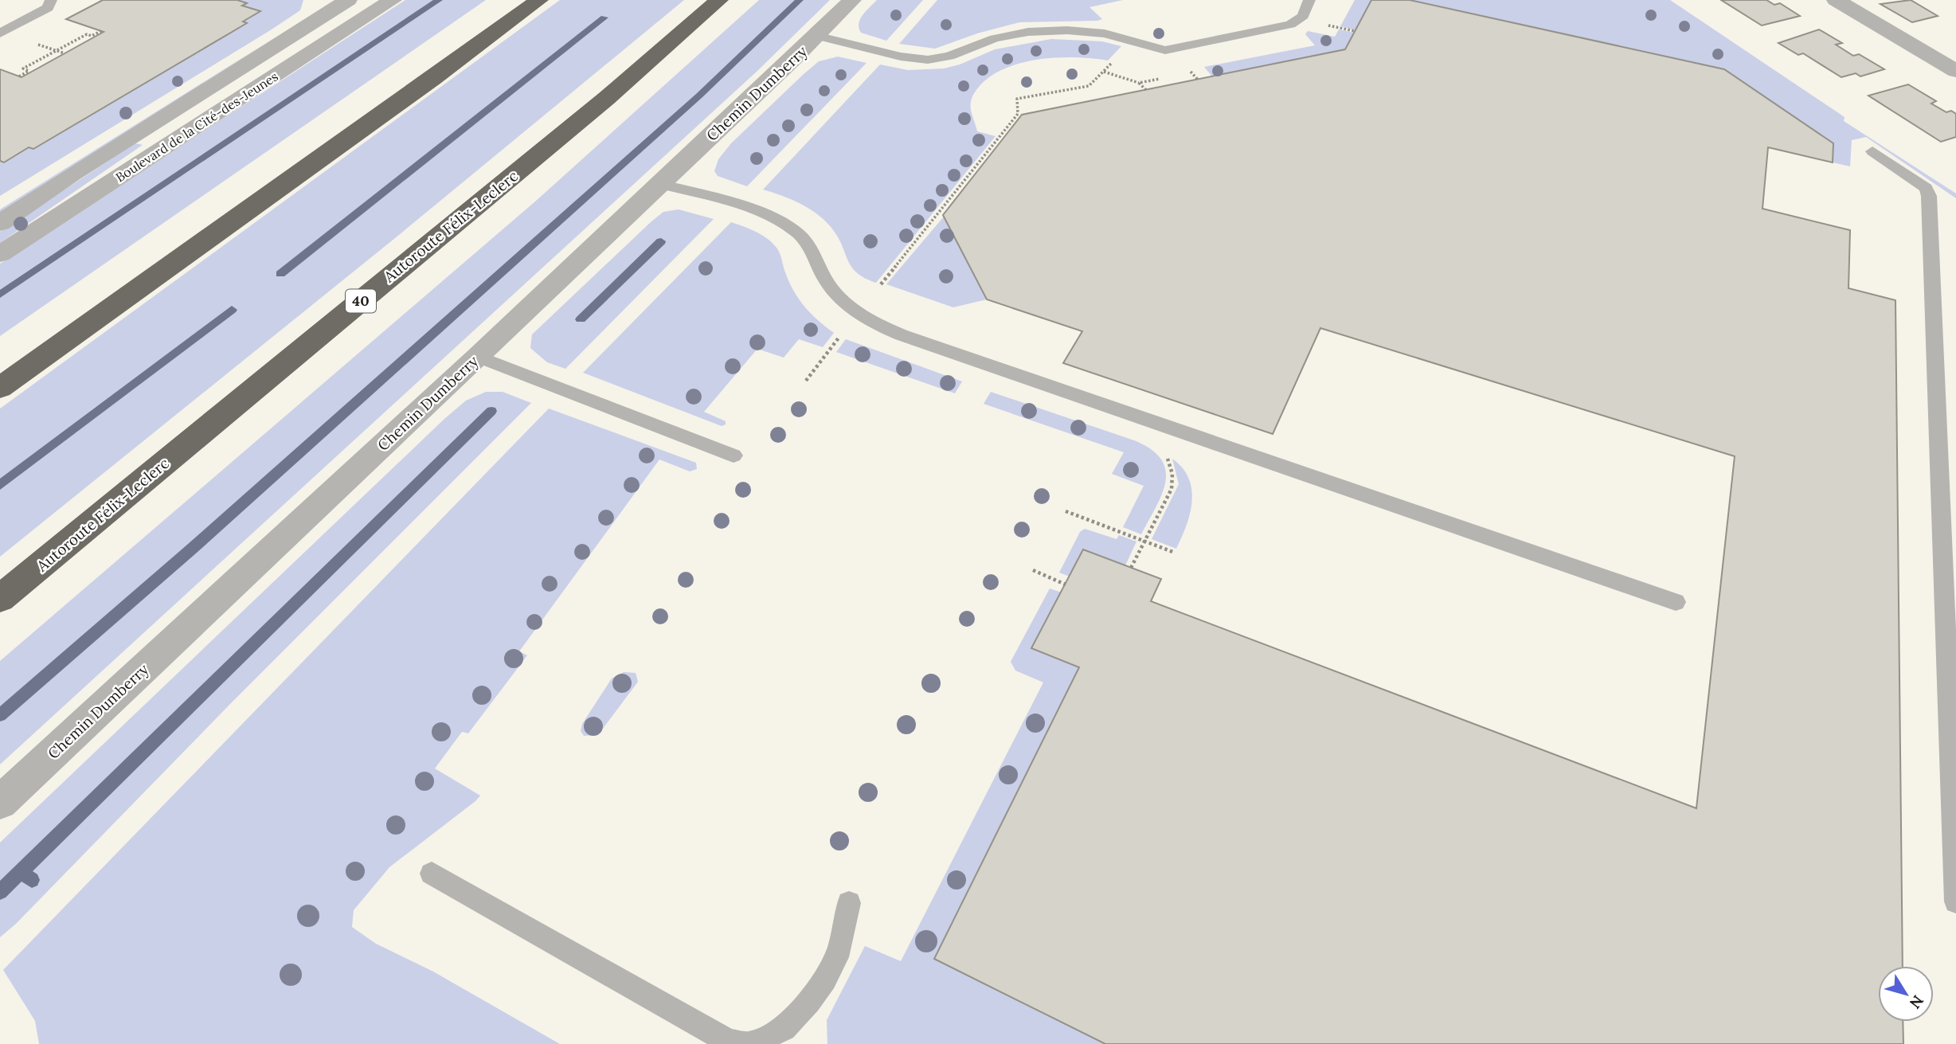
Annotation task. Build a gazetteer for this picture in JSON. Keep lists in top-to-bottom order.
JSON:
{
  "streets": {
    "highway": ["Autoroute Félix-Leclerc", "40"],
    "street": ["Chemin Dumberry", "Boulevard de la Cité-des-Jeunes"]
  },
  "north": "bottom right"
}
